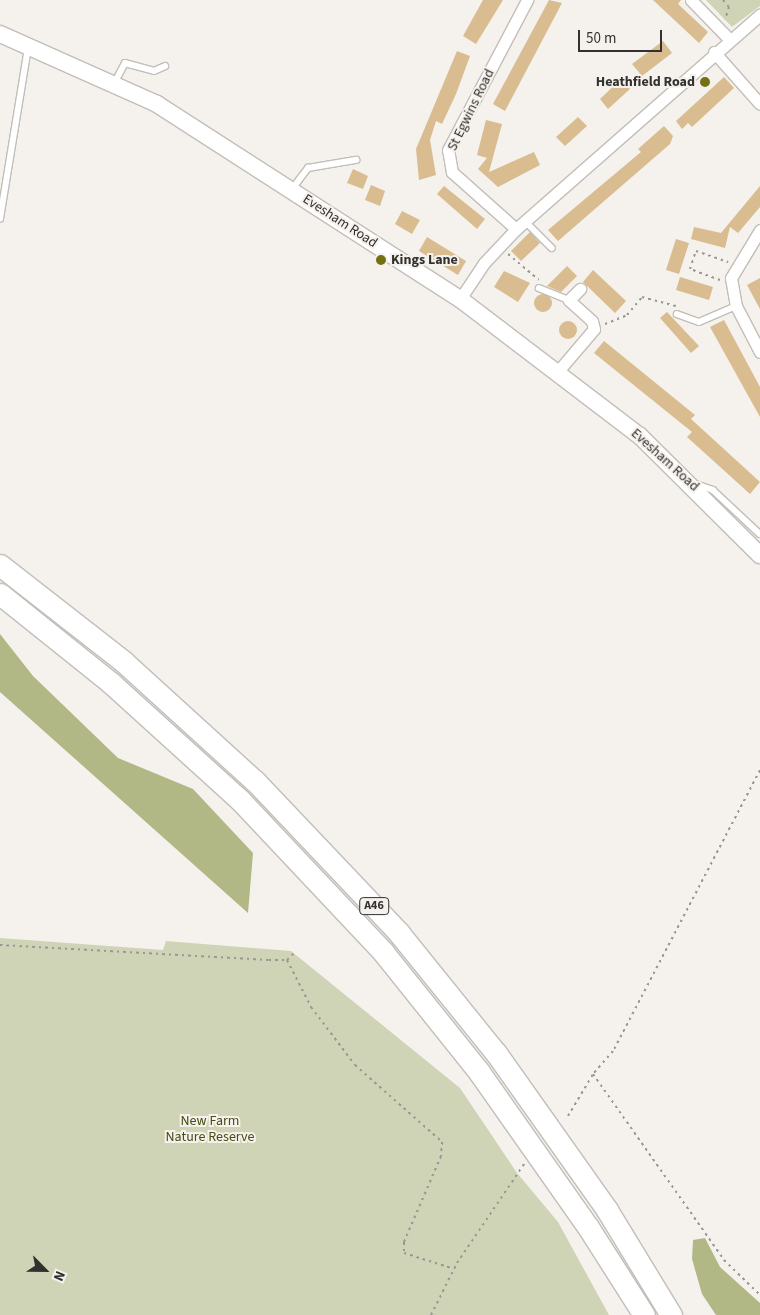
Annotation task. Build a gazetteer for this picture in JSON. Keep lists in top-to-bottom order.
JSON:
{
  "streets": {
    "highway": ["A46"],
    "main road": ["Evesham Road"],
    "street": ["St Egwins Road"]
  },
  "parks": ["New Farm Nature Reserve"],
  "places": ["Heathfield Road", "Kings Lane"],
  "scale_bar": "50 m",
  "north": "bottom right"
}
